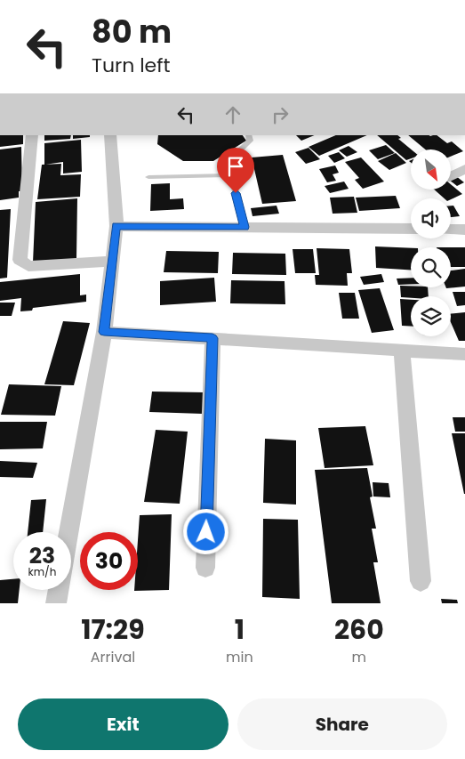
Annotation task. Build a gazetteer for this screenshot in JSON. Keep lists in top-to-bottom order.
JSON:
{
  "north": "bottom right",
  "page": {
    "turn": ["80 m", "Turn left"],
    "speed": "23 km/h",
    "limit": "30",
    "eta": [
      "17:29",
      "Arrival",
      "1",
      "min",
      "260",
      "m"
    ],
    "buttons": ["Exit", "Share"]
  }
}
